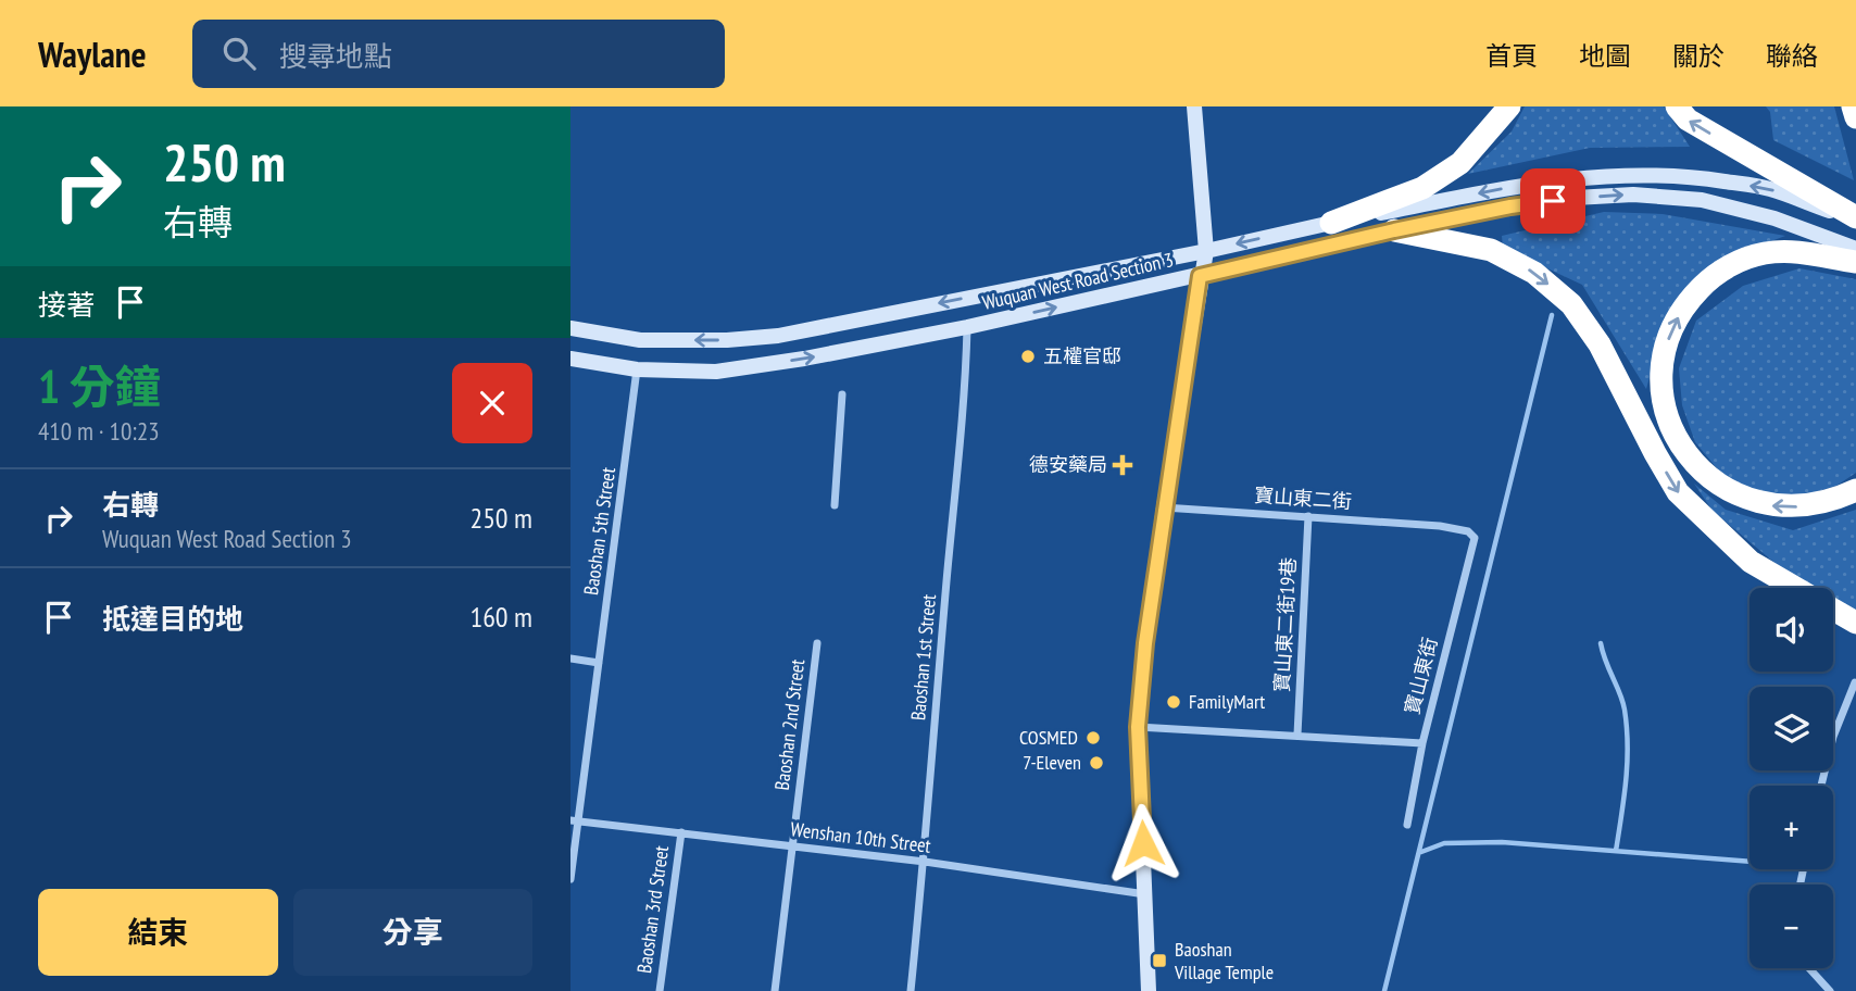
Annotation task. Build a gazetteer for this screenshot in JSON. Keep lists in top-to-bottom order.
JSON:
{
  "streets": {
    "main road": ["Wuquan West Road Section 3"],
    "street": [
      "寶山東二街",
      "Baoshan 5th Street",
      "寶山東二街19巷",
      "Baoshan 1st Street",
      "寶山東街",
      "Baoshan 2nd Street",
      "Wenshan 10th Street",
      "Baoshan 3rd Street"
    ]
  },
  "crossings": [
    ["Wuquan West Road Section 3", "Baoshan 5th Street"],
    ["Wuquan West Road Section 3", "Baoshan 1st Street"],
    ["寶山東二街", "寶山東二街19巷"],
    ["寶山東二街", "寶山東街"],
    ["Baoshan 5th Street", "Wenshan 10th Street"],
    ["Baoshan 1st Street", "Wenshan 10th Street"],
    ["Baoshan 2nd Street", "Wenshan 10th Street"],
    ["Wenshan 10th Street", "Baoshan 3rd Street"]
  ],
  "places": {
    "other": [
      "五權官邸",
      "FamilyMart",
      "COSMED",
      "7-Eleven"
    ],
    "health": ["德安藥局"],
    "transit": ["Baoshan Village Temple"]
  },
  "page": {
    "header": "Waylane",
    "search": "搜尋地點",
    "nav": [
      "首頁",
      "地圖",
      "關於",
      "聯絡"
    ],
    "turn": ["250 m", "右轉"],
    "then": "接著",
    "heading": ["1 分鐘", "410 m · 10:23"],
    "list": [
      {
        "name": "右轉",
        "note": "Wuquan West Road Section 3",
        "value": "250 m"
      },
      {
        "name": "抵達目的地",
        "value": "160 m"
      }
    ],
    "map_buttons": ["+", "−"],
    "buttons": ["結束", "分享"]
  }
}
